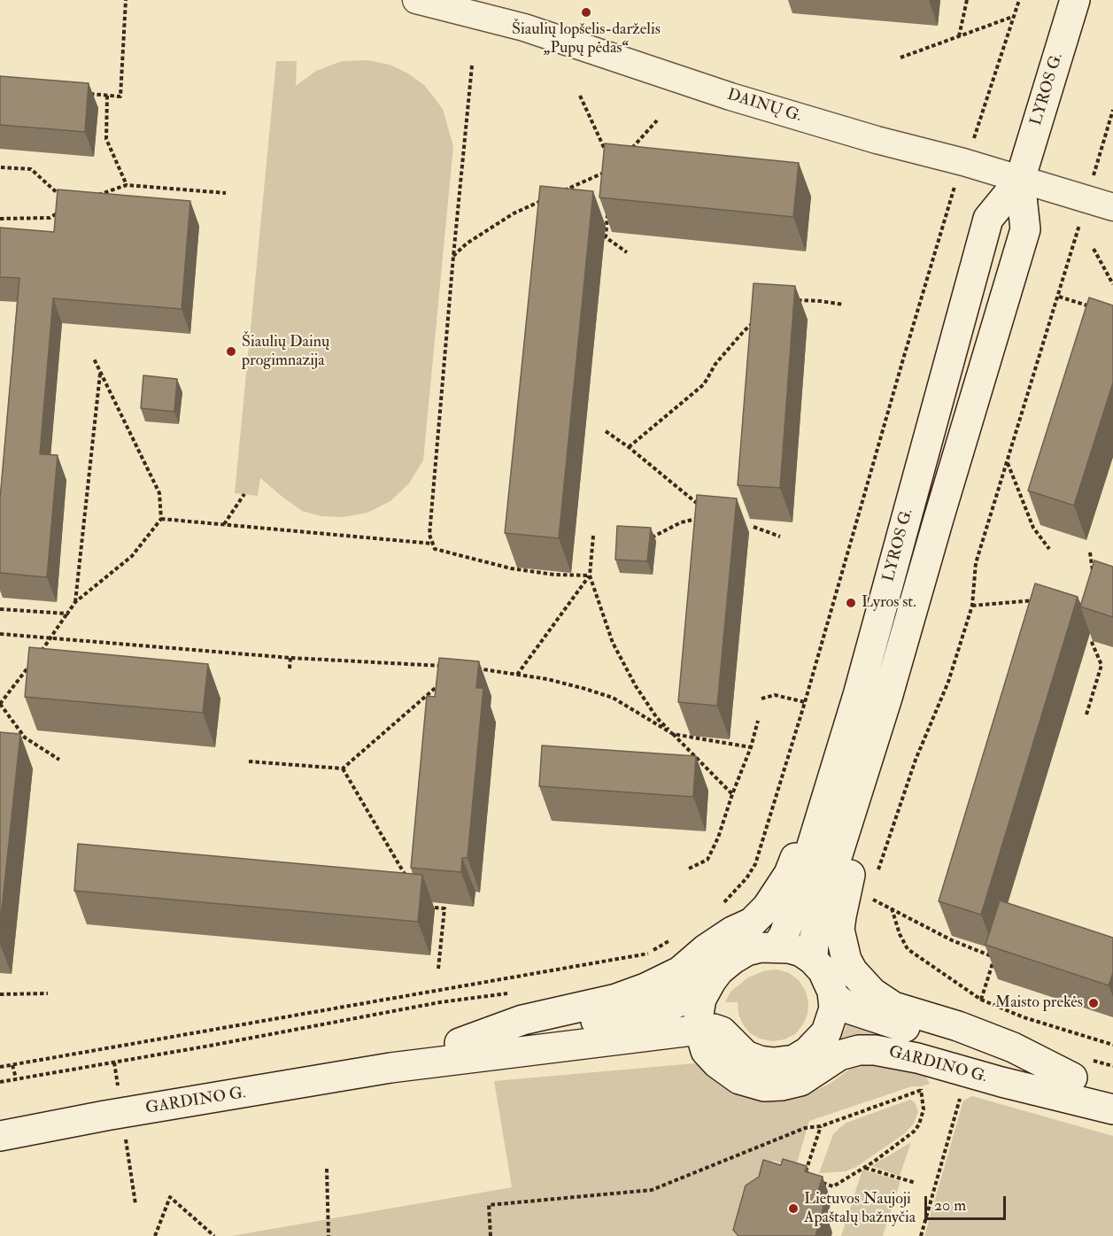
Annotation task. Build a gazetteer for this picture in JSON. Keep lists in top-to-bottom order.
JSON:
{
  "streets": {
    "street": ["LYROS G.", "DAINŲ G.", "GARDINO G."]
  },
  "crossings": [
    ["LYROS G.", "DAINŲ G."],
    ["LYROS G.", "GARDINO G."]
  ],
  "places": [
    "Šiaulių lopšelis-darželis „Pupų pėdas“",
    "Šiaulių Dainų progimnazija",
    "Lyros st.",
    "Maisto prekės",
    "Lietuvos Naujoji Apaštalų bažnyčia"
  ],
  "scale_bar": "20 m"
}
